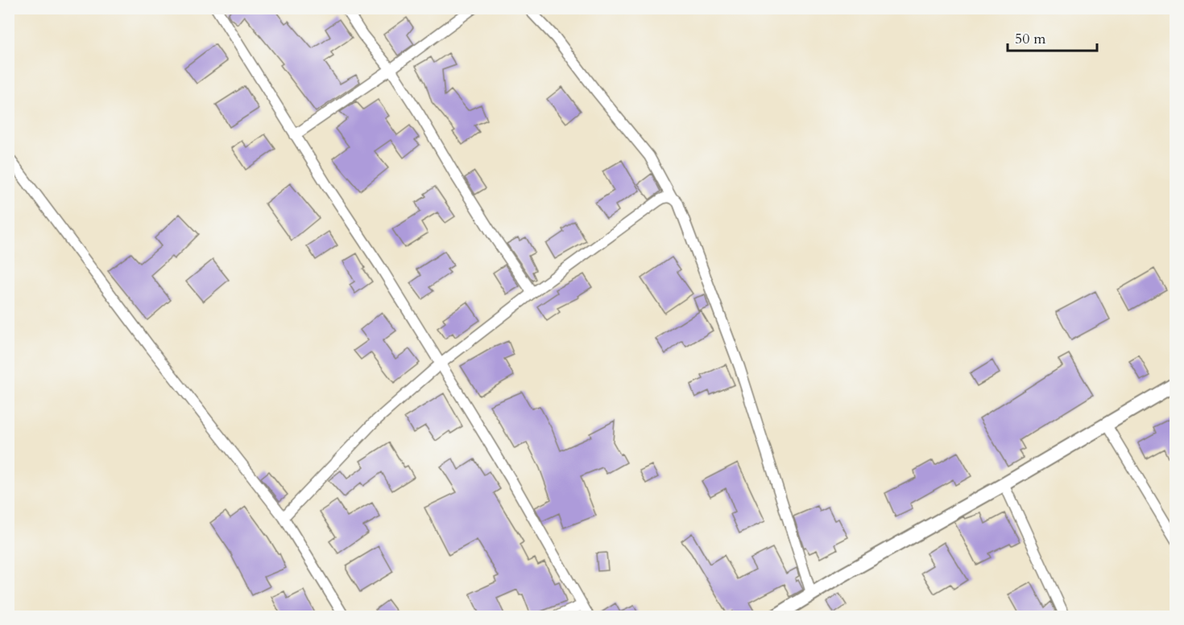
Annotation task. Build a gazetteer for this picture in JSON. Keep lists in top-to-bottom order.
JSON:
{
  "scale_bar": "50 m"
}
